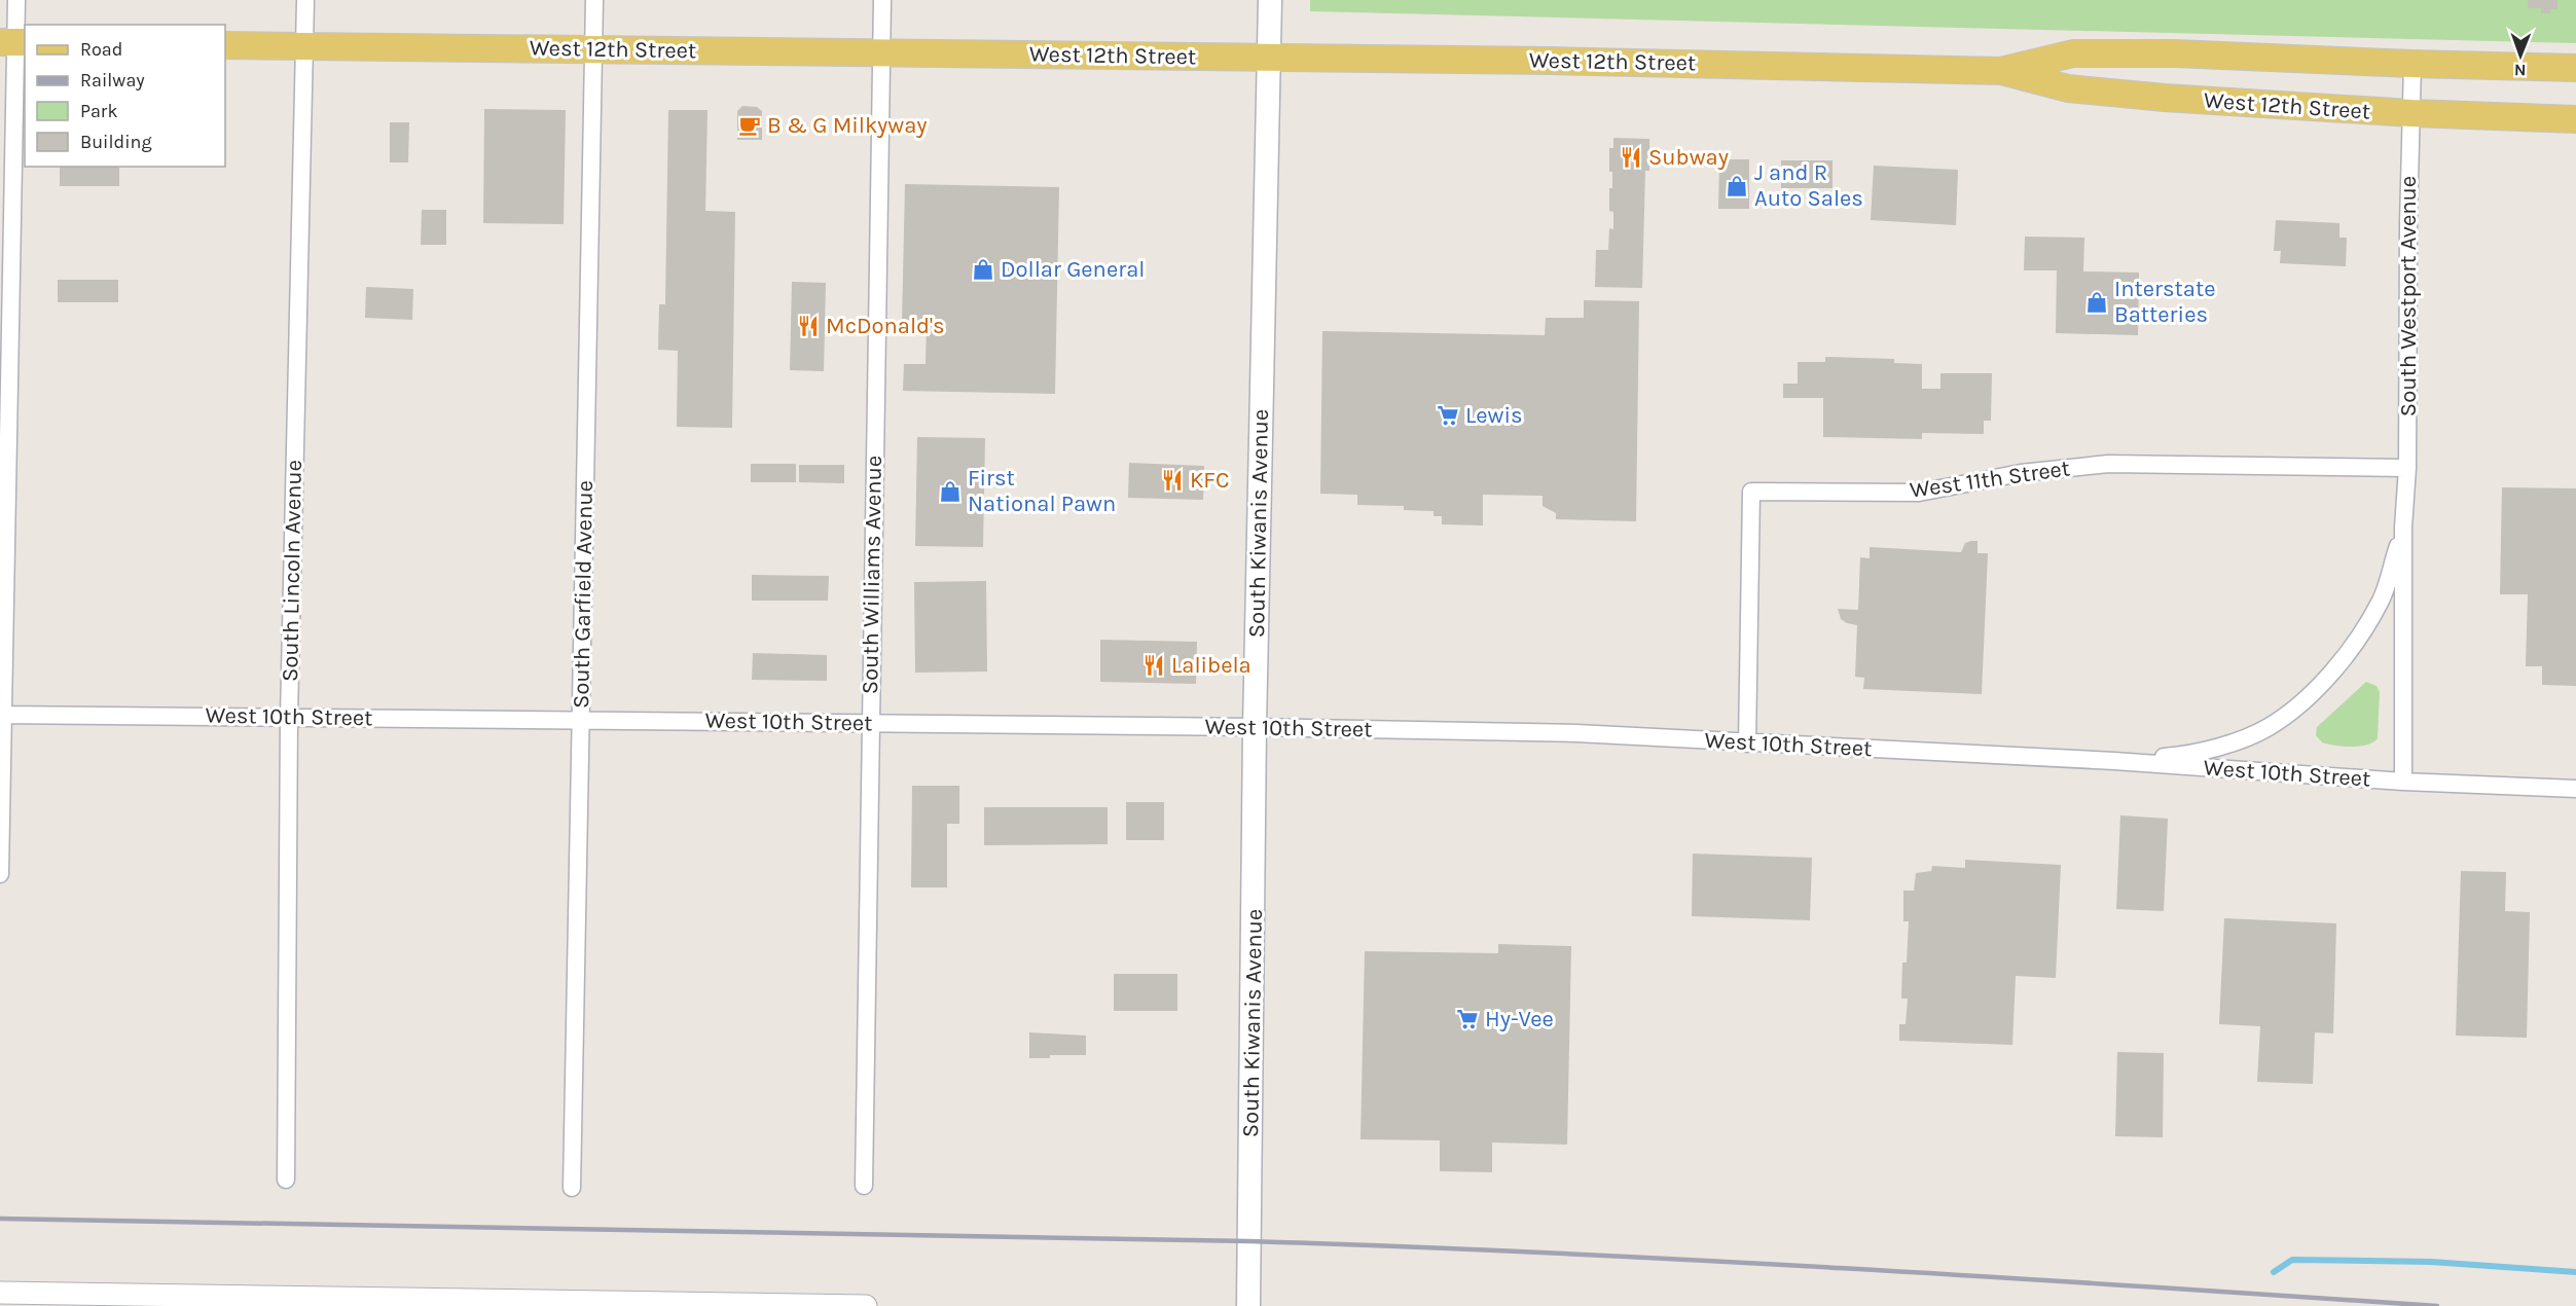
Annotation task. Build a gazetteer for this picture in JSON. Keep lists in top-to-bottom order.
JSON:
{
  "streets": {
    "main road": ["West 12th Street", "South Kiwanis Avenue"],
    "street": [
      "South Westport Avenue",
      "West 11th Street",
      "South Lincoln Avenue",
      "South Williams Avenue",
      "South Garfield Avenue",
      "West 10th Street"
    ]
  },
  "crossings": [
    ["West 12th Street", "South Westport Avenue"],
    ["West 12th Street", "South Kiwanis Avenue"],
    ["West 12th Street", "South Lincoln Avenue"],
    ["West 12th Street", "South Williams Avenue"],
    ["West 12th Street", "South Garfield Avenue"],
    ["South Westport Avenue", "West 11th Street"],
    ["South Westport Avenue", "West 10th Street"],
    ["West 11th Street", "West 10th Street"],
    ["South Kiwanis Avenue", "West 10th Street"],
    ["South Lincoln Avenue", "West 10th Street"],
    ["South Williams Avenue", "West 10th Street"],
    ["South Garfield Avenue", "West 10th Street"]
  ],
  "places": {
    "cafe": ["B & G Milkyway"],
    "restaurant": [
      "Subway",
      "McDonald's",
      "KFC",
      "Lalibela"
    ],
    "shop": [
      "J and R Auto Sales",
      "Dollar General",
      "Interstate Batteries",
      "First National Pawn"
    ],
    "supermarket": ["Lewis", "Hy-Vee"]
  },
  "legend": [
    "Road",
    "Railway",
    "Park",
    "Building"
  ],
  "north": "bottom"
}
